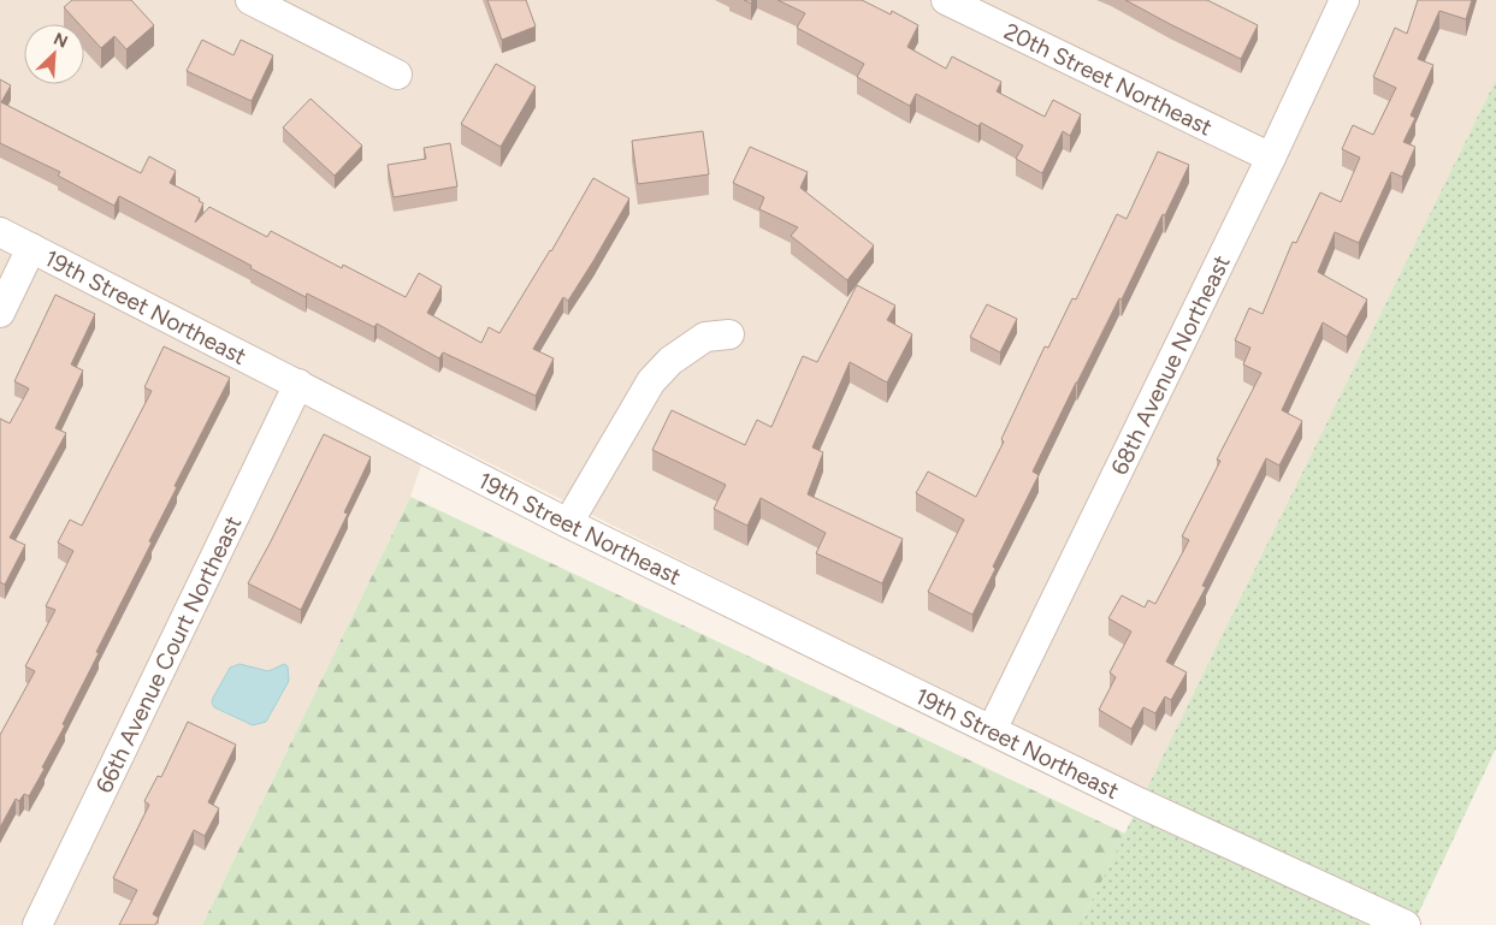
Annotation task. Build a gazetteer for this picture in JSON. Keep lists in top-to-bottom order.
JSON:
{
  "streets": {
    "street": [
      "20th Street Northeast",
      "19th Street Northeast",
      "68th Avenue Northeast",
      "66th Avenue Court Northeast"
    ]
  },
  "crossings": [
    ["20th Street Northeast", "68th Avenue Northeast"],
    ["19th Street Northeast", "68th Avenue Northeast"],
    ["19th Street Northeast", "66th Avenue Court Northeast"]
  ],
  "north": "top right"
}
